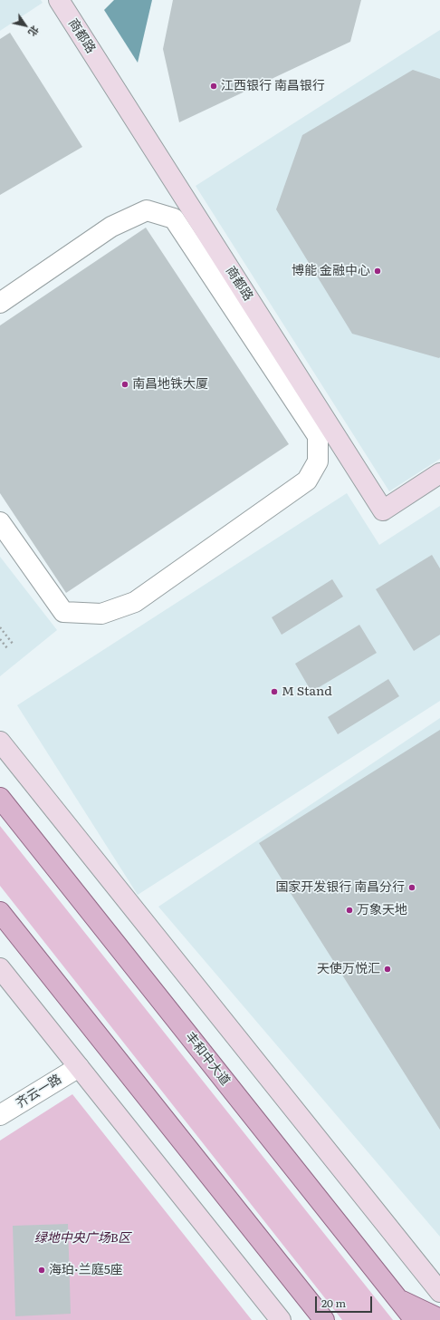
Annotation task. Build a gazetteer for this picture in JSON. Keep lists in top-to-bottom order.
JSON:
{
  "streets": {
    "main road": ["商都路", "丰和中大道"],
    "street": ["齐云一路"]
  },
  "parks": ["绿地中央广场B区"],
  "places": [
    "江西银行 南昌银行",
    "博能 金融中心",
    "南昌地铁大厦",
    "M Stand",
    "国家开发银行 南昌分行",
    "万象天地",
    "天使万悦汇",
    "海珀·兰庭5座"
  ],
  "scale_bar": "20 m",
  "north": "bottom right"
}
